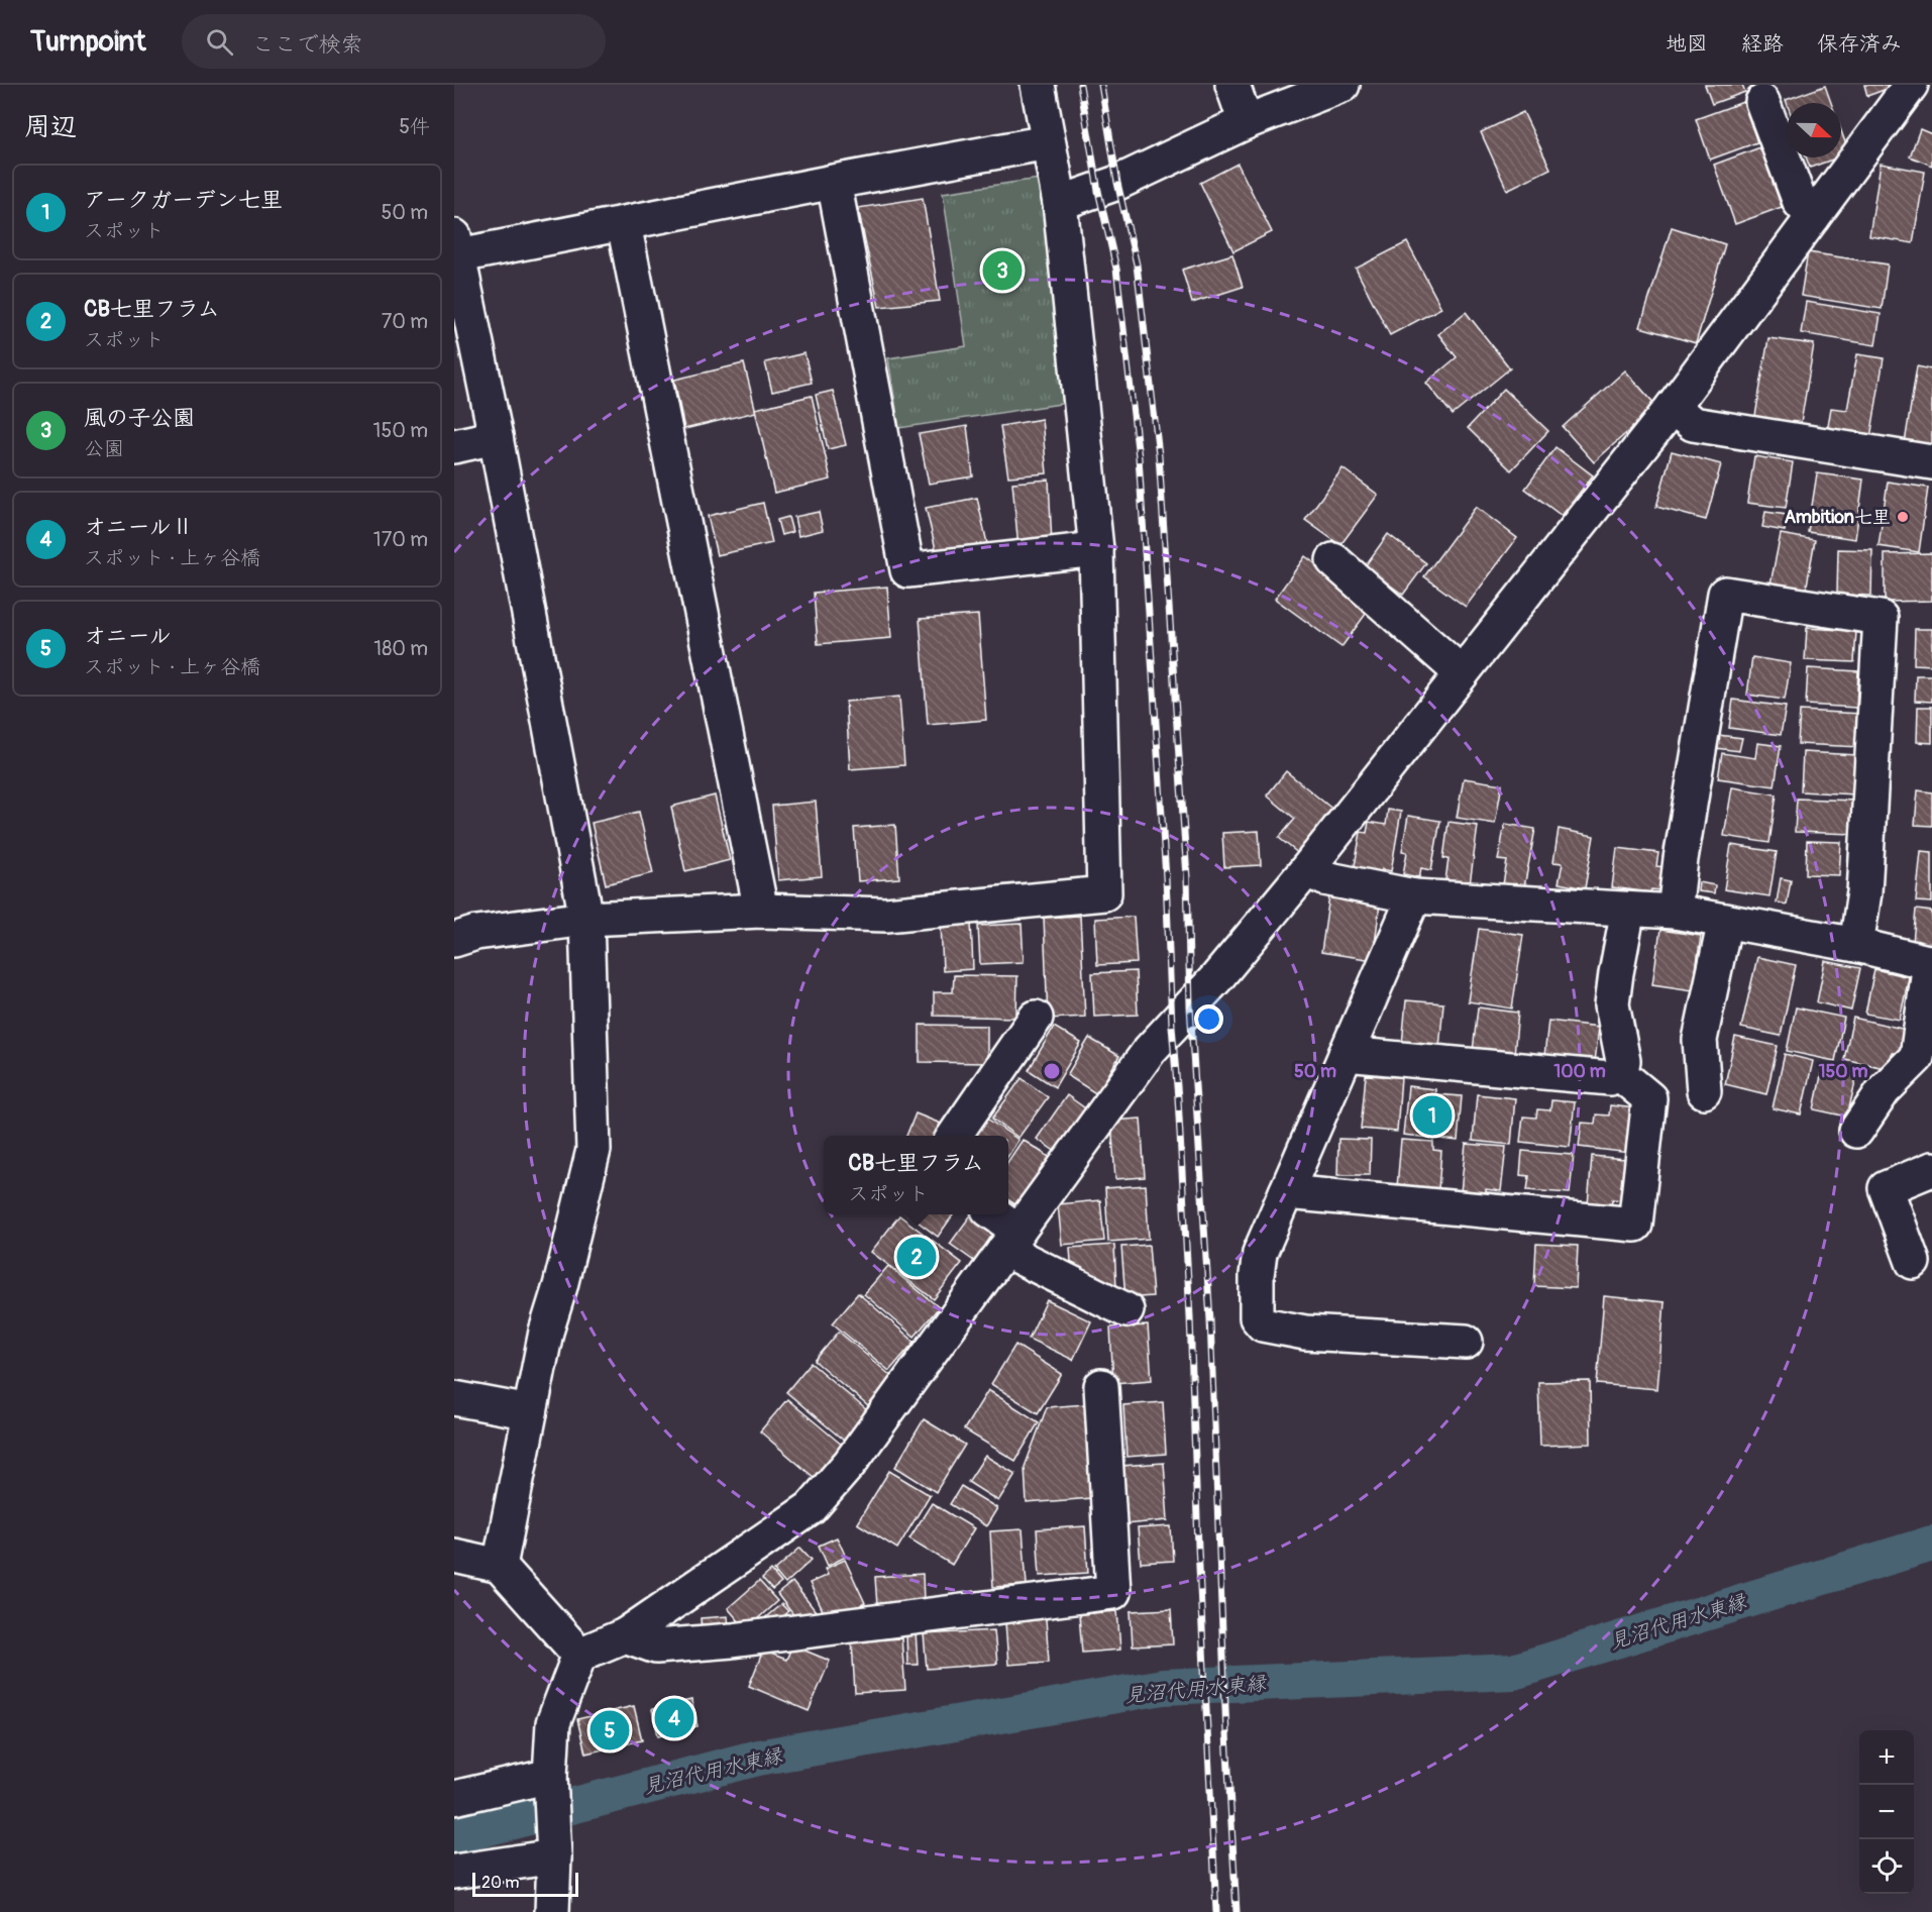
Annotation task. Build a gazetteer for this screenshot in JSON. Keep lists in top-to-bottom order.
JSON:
{
  "water": ["見沼代用水東縁"],
  "places": ["Ambition七里"],
  "scale_bar": "20 m",
  "north": "right",
  "page": {
    "header": "Turnpoint",
    "search": "ここで検索",
    "nav": ["地図", "経路", "保存済み"],
    "heading": ["周辺", "5件"],
    "list": [
      {
        "mark": "1",
        "name": "アークガーデン七里",
        "note": "スポット",
        "value": "50 m"
      },
      {
        "mark": "2",
        "name": "CB七里フラム",
        "note": "スポット",
        "value": "70 m"
      },
      {
        "mark": "3",
        "name": "風の子公園",
        "note": "公園",
        "value": "150 m"
      },
      {
        "mark": "4",
        "name": "オニールⅡ",
        "note": "スポット · 上ヶ谷橋",
        "value": "170 m"
      },
      {
        "mark": "5",
        "name": "オニール",
        "note": "スポット · 上ヶ谷橋",
        "value": "180 m"
      }
    ],
    "pins": [
      "3",
      "1",
      "2",
      "4",
      "5"
    ],
    "popup": ["CB七里フラム", "スポット"],
    "map_buttons": ["+", "−"],
    "scale": "20 m"
  },
  "rings": ["50 m", "100 m", "150 m"]
}
